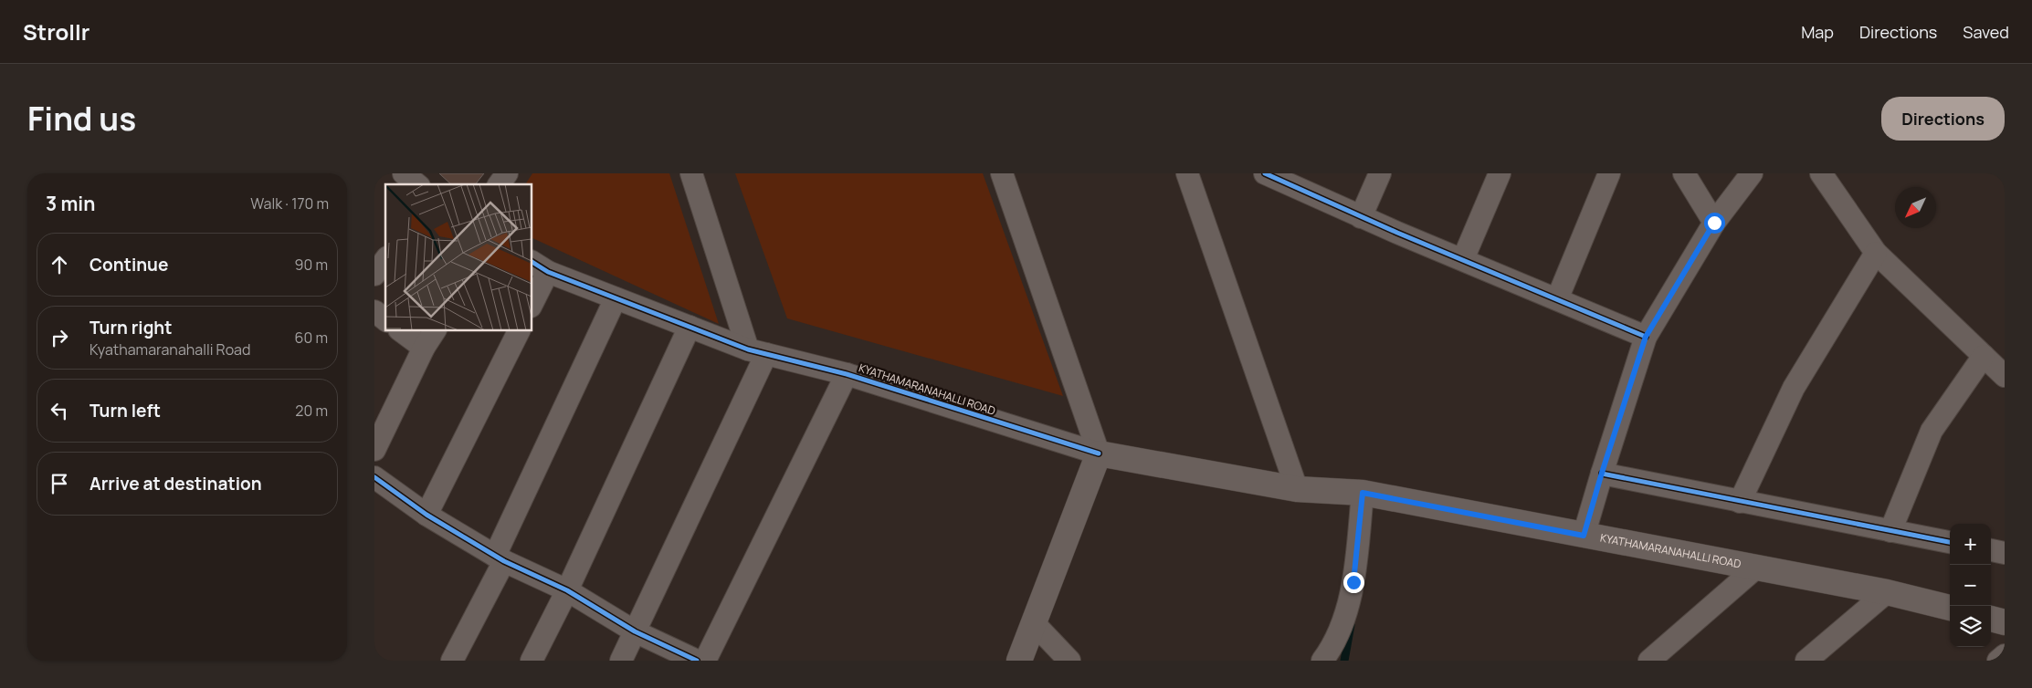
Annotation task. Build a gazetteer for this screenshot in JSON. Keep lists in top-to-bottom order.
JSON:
{
  "streets": {
    "main road": ["KYATHAMARANAHALLI ROAD"]
  },
  "north": "bottom left",
  "page": {
    "header": "Strollr",
    "nav": ["Map", "Directions", "Saved"],
    "title": "Find us",
    "buttons": "Directions",
    "heading": ["3 min", "Walk · 170 m"],
    "list": [
      ["Continue", "90 m"],
      ["Turn right", "Kyathamaranahalli Road", "60 m"],
      ["Turn left", "20 m"],
      "Arrive at destination"
    ],
    "map_buttons": ["+", "−"]
  }
}
